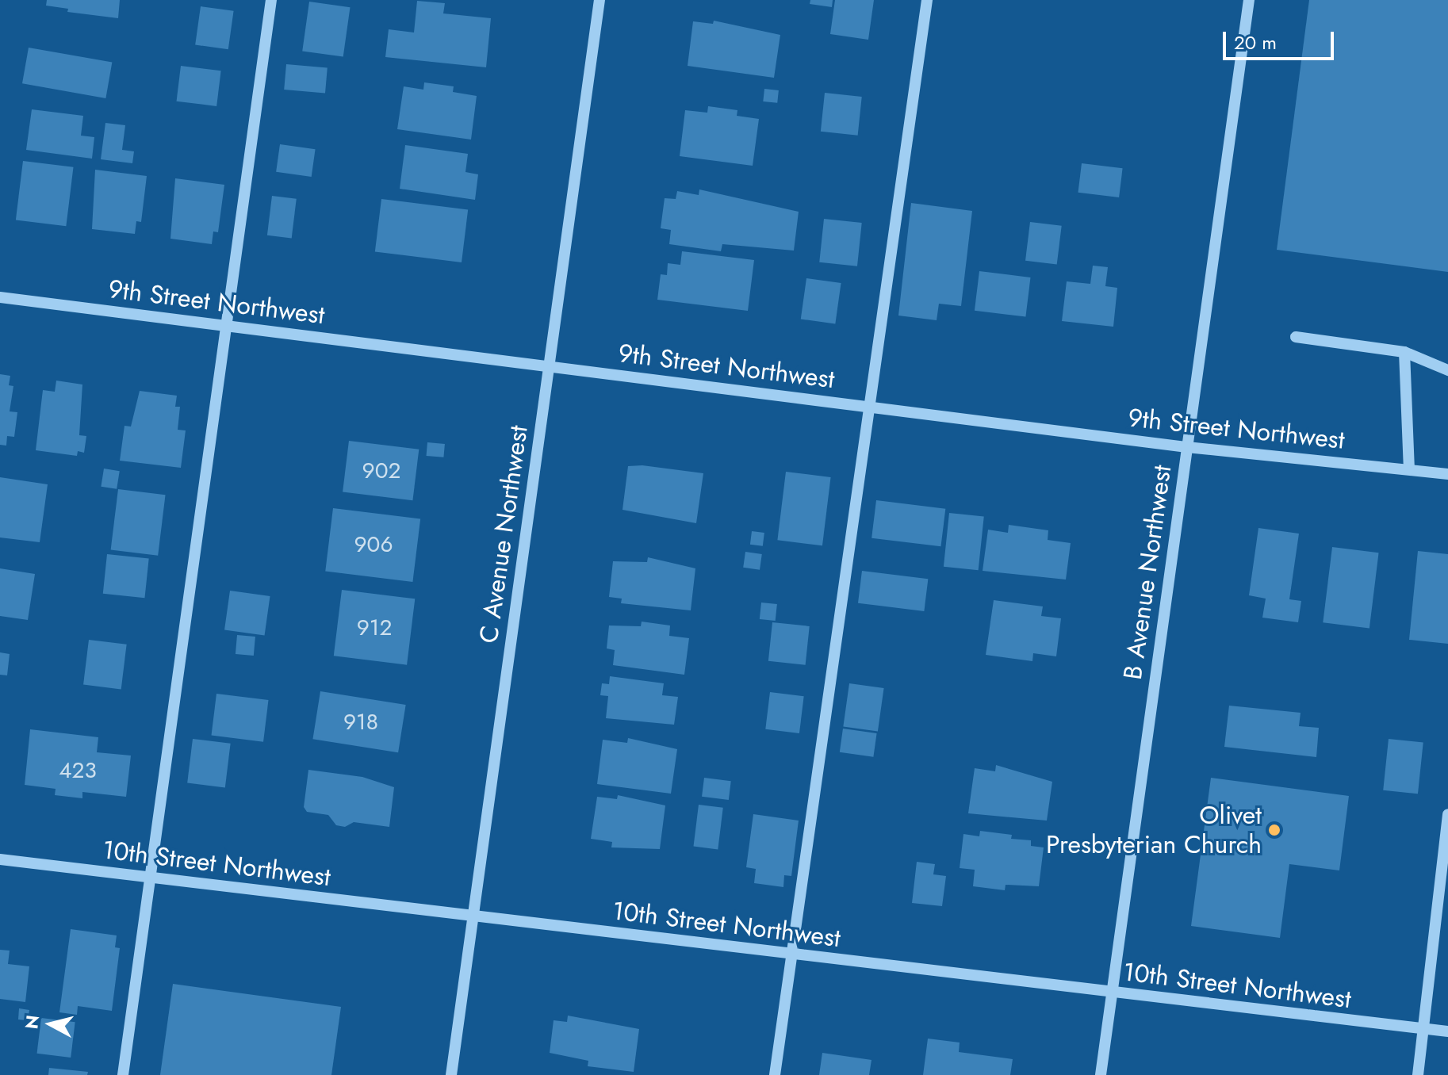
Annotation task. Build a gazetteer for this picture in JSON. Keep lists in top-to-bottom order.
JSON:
{
  "streets": {
    "street": [
      "9th Street Northwest",
      "C Avenue Northwest",
      "B Avenue Northwest",
      "10th Street Northwest"
    ]
  },
  "crossings": [
    ["9th Street Northwest", "C Avenue Northwest"],
    ["9th Street Northwest", "B Avenue Northwest"],
    ["C Avenue Northwest", "10th Street Northwest"],
    ["B Avenue Northwest", "10th Street Northwest"]
  ],
  "places": ["Olivet Presbyterian Church"],
  "house_numbers": [
    "902",
    "906",
    "912",
    "918",
    "423"
  ],
  "scale_bar": "20 m",
  "north": "left"
}
